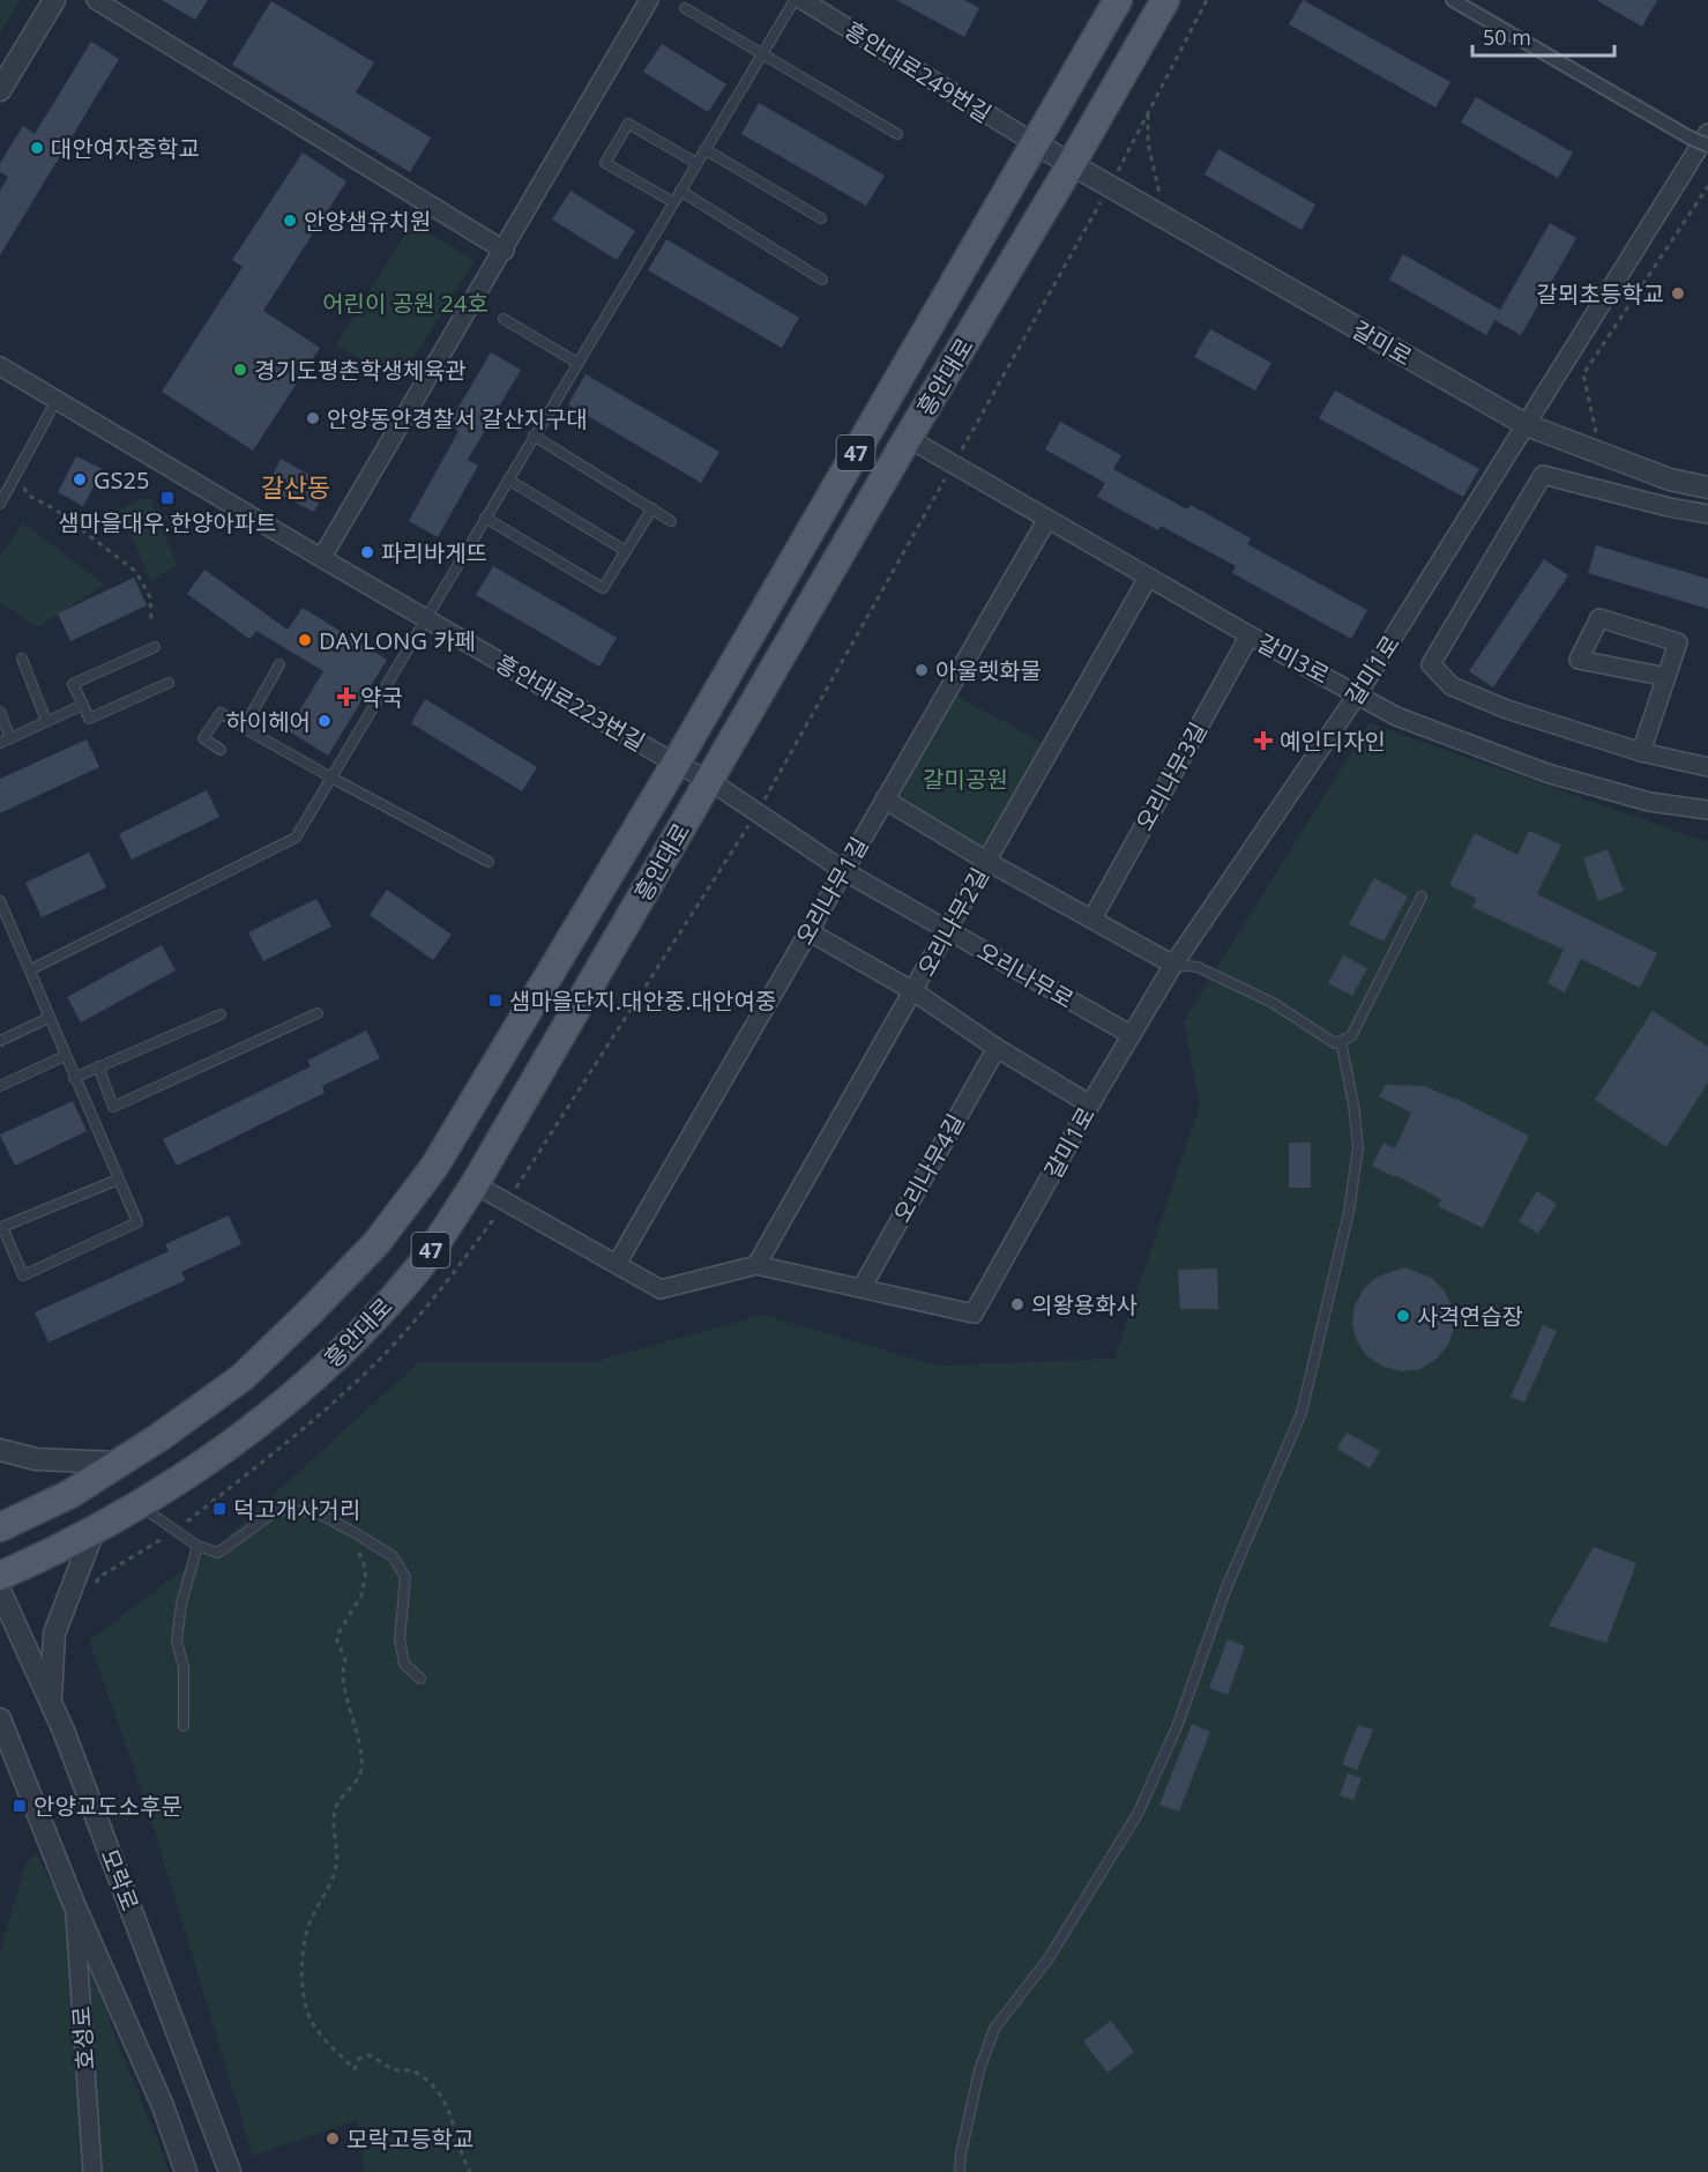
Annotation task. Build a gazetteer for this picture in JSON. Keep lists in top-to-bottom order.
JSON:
{
  "streets": {
    "main road": ["흥안대로", "47"],
    "street": [
      "흥안대로249번길",
      "갈미로",
      "갈미3로",
      "갈미1로",
      "흥안대로223번길",
      "오리나무3길",
      "오리나무1길",
      "오리나무2길",
      "오리나무로",
      "오리나무4길",
      "모락로",
      "호성로"
    ]
  },
  "crossings": [
    ["흥안대로249번길", "갈미로"],
    ["흥안대로249번길", "흥안대로"],
    ["갈미로", "흥안대로"],
    ["갈미로", "갈미1로"],
    ["흥안대로", "갈미3로"],
    ["흥안대로", "흥안대로223번길"],
    ["흥안대로", "오리나무로"],
    ["갈미3로", "갈미1로"],
    ["갈미3로", "오리나무3길"],
    ["갈미3로", "오리나무1길"],
    ["갈미3로", "오리나무2길"],
    ["갈미1로", "오리나무로"],
    ["갈미1로", "오리나무4길"],
    ["흥안대로223번길", "오리나무로"],
    ["오리나무1길", "오리나무로"],
    ["오리나무2길", "오리나무로"]
  ],
  "districts": ["갈산동"],
  "parks": ["어린이 공원 24호", "갈미공원"],
  "places": {
    "other": [
      "대안여자중학교",
      "안양샘유치원",
      "갈뫼초등학교",
      "경기도평촌학생체육관",
      "안양동안경찰서 갈산지구대",
      "GS25",
      "파리바게뜨",
      "DAYLONG 카페",
      "아울렛화물",
      "하이헤어",
      "의왕용화사",
      "사격연습장",
      "모락고등학교"
    ],
    "transit": [
      "샘마을대우.한양아파트",
      "샘마을단지.대안중.대안여중",
      "덕고개사거리",
      "안양교도소후문"
    ],
    "health": ["약국", "예인디자인"]
  },
  "scale_bar": "50 m"
}
